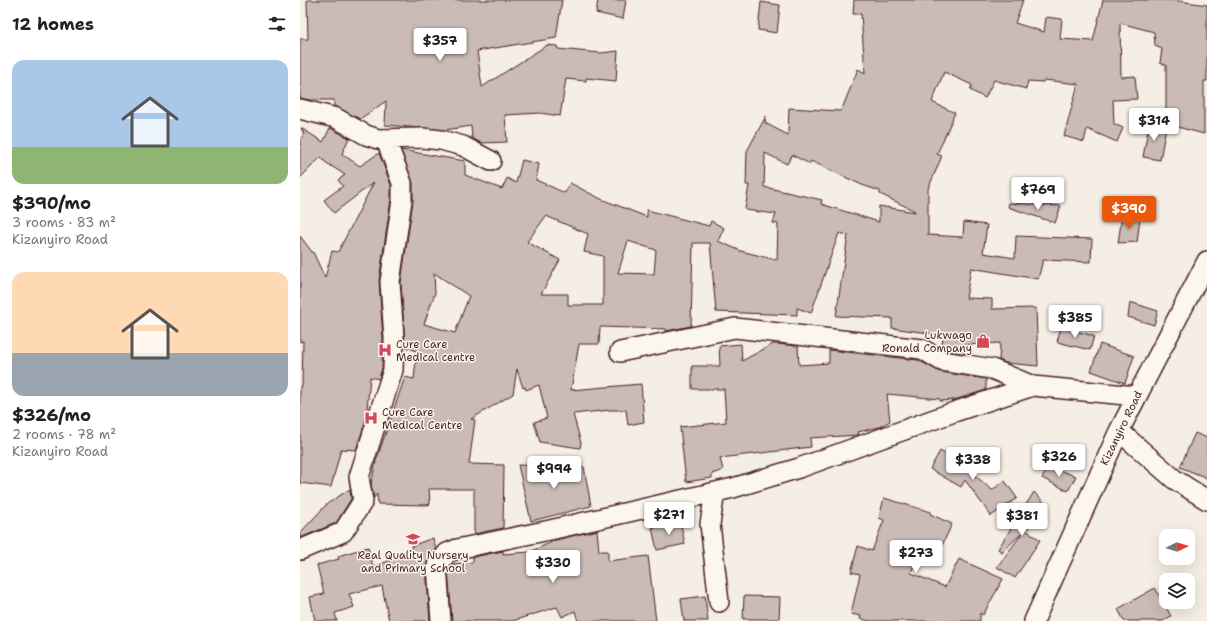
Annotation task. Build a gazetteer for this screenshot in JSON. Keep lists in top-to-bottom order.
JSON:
{
  "streets": {
    "street": ["Kizanyiro Road"]
  },
  "places": {
    "shop": ["Lukwago Ronald Company"],
    "hospital": ["Cure Care Medical centre", "Cure Care Medical Centre"],
    "school or university": ["Real Quality Nursery and Primary School"]
  },
  "north": "right",
  "page": {
    "heading": "12 homes",
    "price": [
      "$357",
      "$314",
      "$769",
      "$390",
      "$385",
      "$326",
      "$338",
      "$994",
      "$271",
      "$381",
      "$273",
      "$330"
    ],
    "list": [
      {
        "name": "$390/mo",
        "note": "3 rooms · 83 m² · Kizanyiro Road"
      },
      {
        "name": "$326/mo",
        "note": "2 rooms · 78 m² · Kizanyiro Road"
      }
    ]
  }
}
